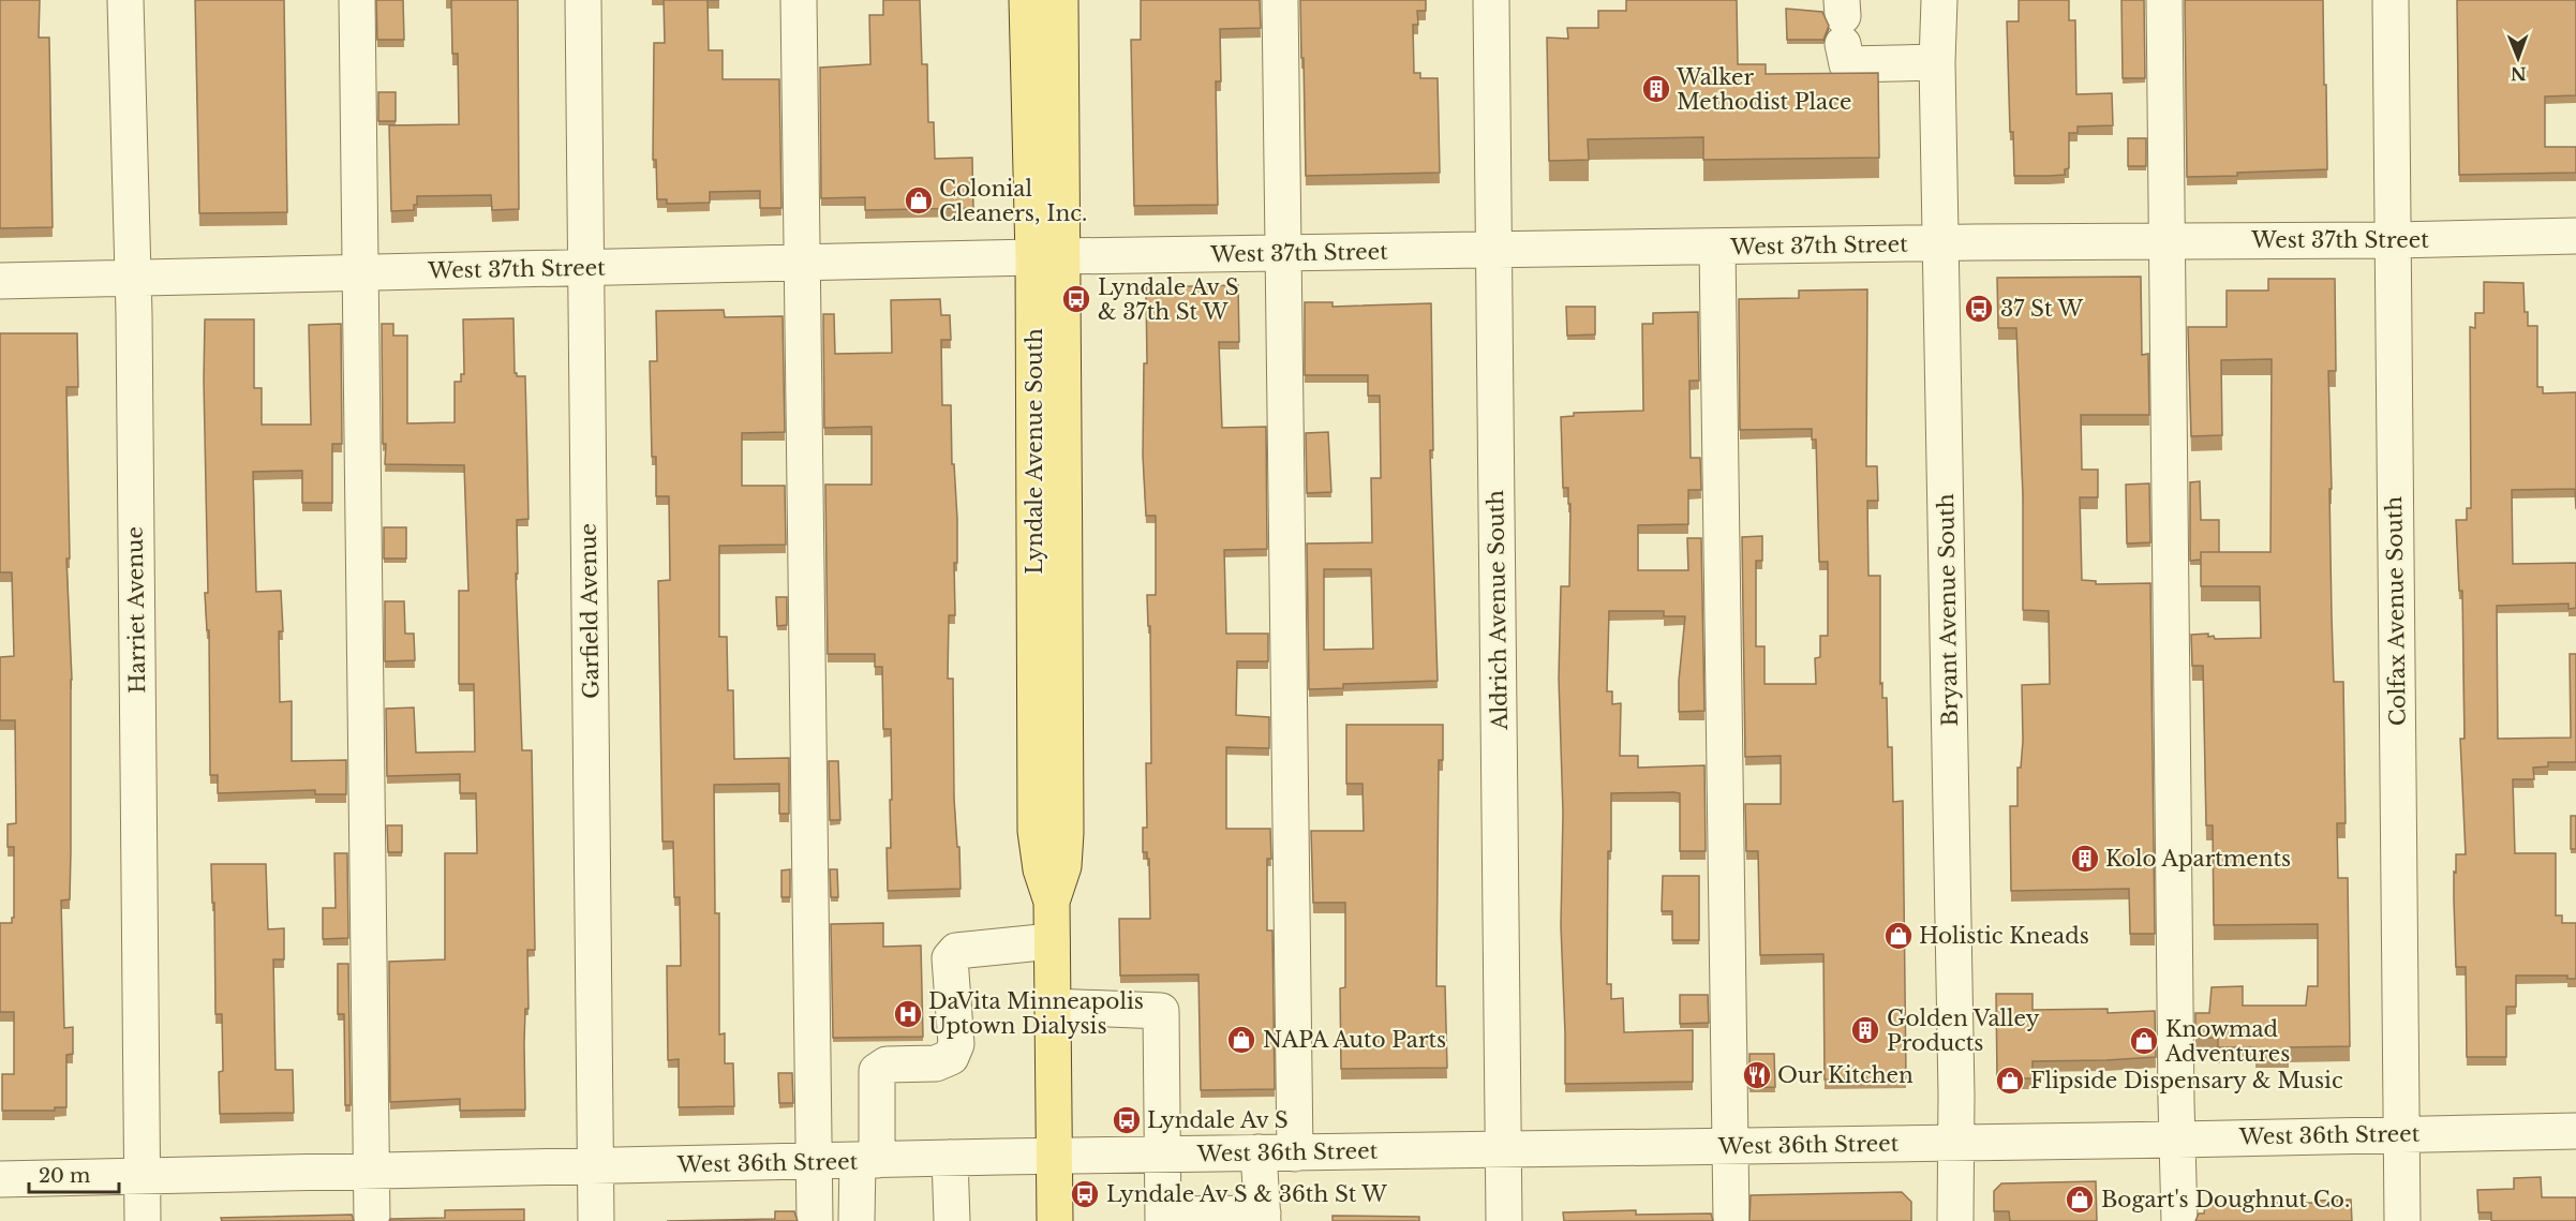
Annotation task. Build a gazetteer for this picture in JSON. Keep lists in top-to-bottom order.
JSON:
{
  "streets": {
    "main road": ["Lyndale Avenue South"],
    "street": [
      "West 37th Street",
      "Harriet Avenue",
      "Aldrich Avenue South",
      "Bryant Avenue South",
      "Garfield Avenue",
      "Colfax Avenue South",
      "West 36th Street"
    ]
  },
  "crossings": [
    ["West 37th Street", "Lyndale Avenue South"],
    ["West 37th Street", "Harriet Avenue"],
    ["West 37th Street", "Aldrich Avenue South"],
    ["West 37th Street", "Bryant Avenue South"],
    ["West 37th Street", "Garfield Avenue"],
    ["West 37th Street", "Colfax Avenue South"],
    ["Lyndale Avenue South", "West 36th Street"],
    ["Harriet Avenue", "West 36th Street"],
    ["Aldrich Avenue South", "West 36th Street"],
    ["Bryant Avenue South", "West 36th Street"],
    ["Garfield Avenue", "West 36th Street"],
    ["Colfax Avenue South", "West 36th Street"]
  ],
  "places": {
    "building": ["Walker Methodist Place", "Kolo Apartments", "Golden Valley Products"],
    "shop": [
      "Colonial Cleaners, Inc.",
      "Holistic Kneads",
      "NAPA Auto Parts",
      "Knowmad Adventures",
      "Flipside Dispensary & Music",
      "Bogart's Doughnut Co."
    ],
    "bus stop": [
      "Lyndale Av S & 37th St W",
      "37 St W",
      "Lyndale Av S",
      "Lyndale Av S & 36th St W"
    ],
    "hospital": ["DaVita Minneapolis Uptown Dialysis"],
    "restaurant": ["Our Kitchen"]
  },
  "scale_bar": "20 m",
  "north": "bottom"
}
